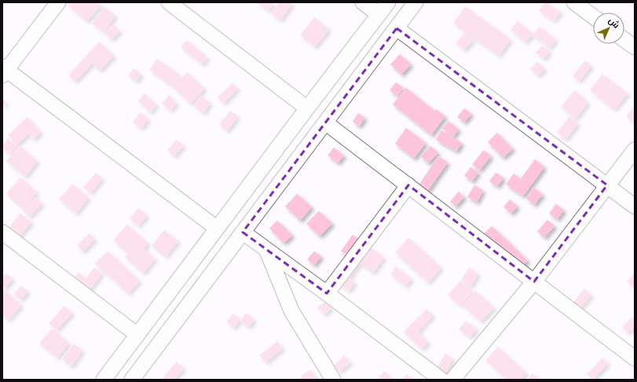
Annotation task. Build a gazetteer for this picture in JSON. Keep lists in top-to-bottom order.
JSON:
{
  "north": "top right"
}
